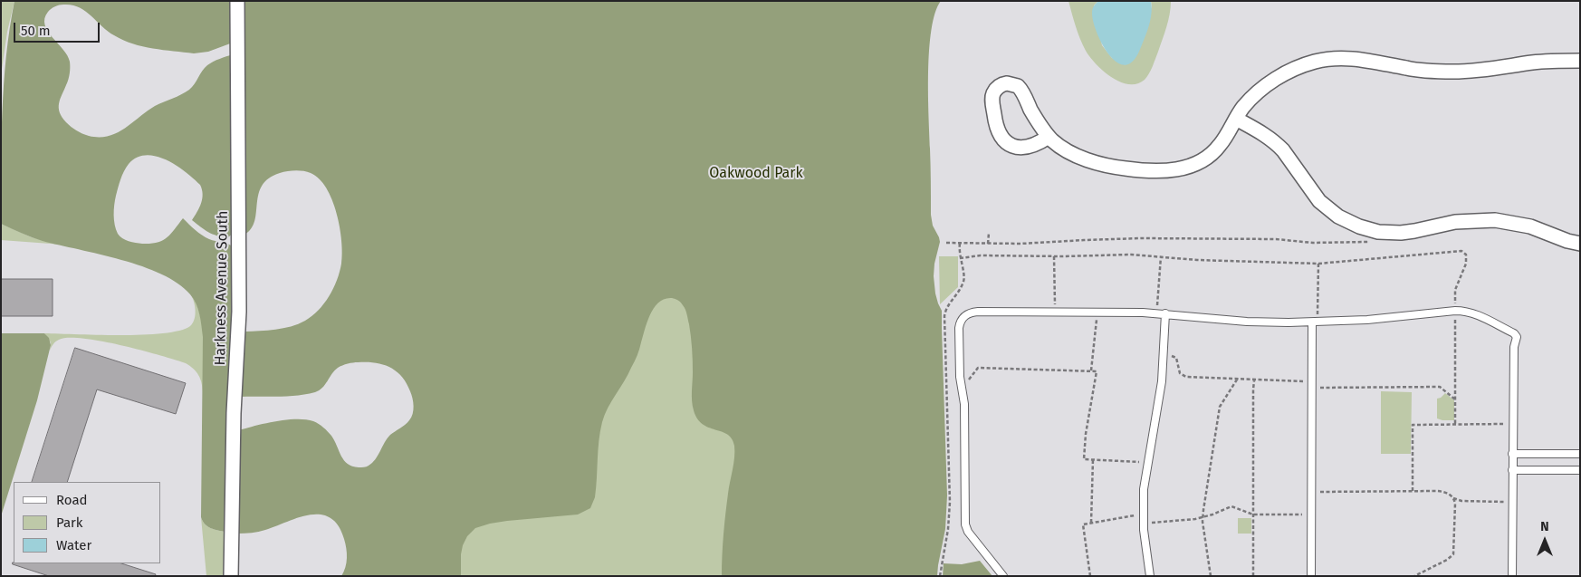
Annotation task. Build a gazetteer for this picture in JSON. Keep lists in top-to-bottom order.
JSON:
{
  "streets": {
    "street": ["Harkness Avenue South"]
  },
  "parks": ["Oakwood Park"],
  "legend": ["Road", "Park", "Water"],
  "scale_bar": "50 m",
  "north": "top"
}
